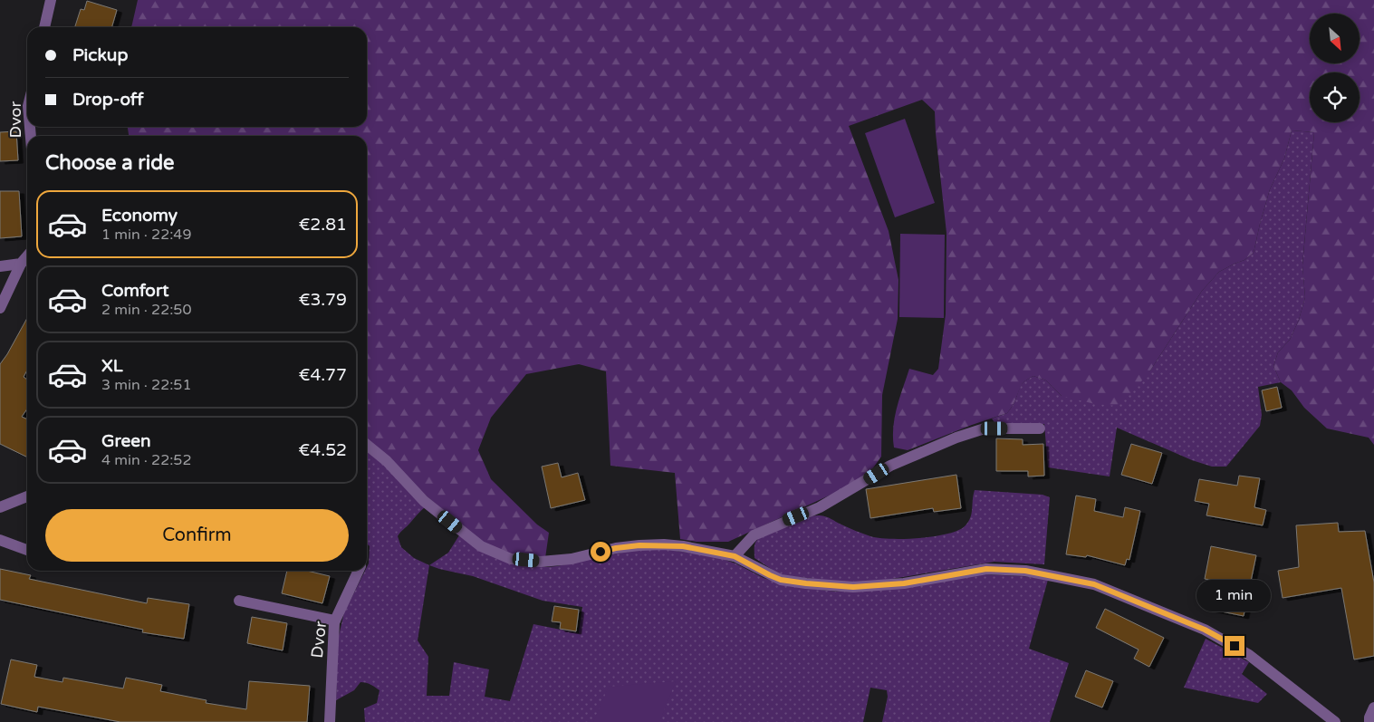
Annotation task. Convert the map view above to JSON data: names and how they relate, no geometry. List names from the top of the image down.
{
  "streets": {
    "street": ["Dvor"]
  },
  "north": "bottom right",
  "page": {
    "banner": ["Pickup", "Drop-off"],
    "heading": "Choose a ride",
    "list": [
      {
        "name": "Economy",
        "note": "1 min · 22:49",
        "value": "€2.81"
      },
      {
        "name": "Comfort",
        "note": "2 min · 22:50",
        "value": "€3.79"
      },
      {
        "name": "XL",
        "note": "3 min · 22:51",
        "value": "€4.77"
      },
      {
        "name": "Green",
        "note": "4 min · 22:52",
        "value": "€4.52"
      }
    ],
    "buttons": "Confirm",
    "bubble": "1 min"
  }
}
